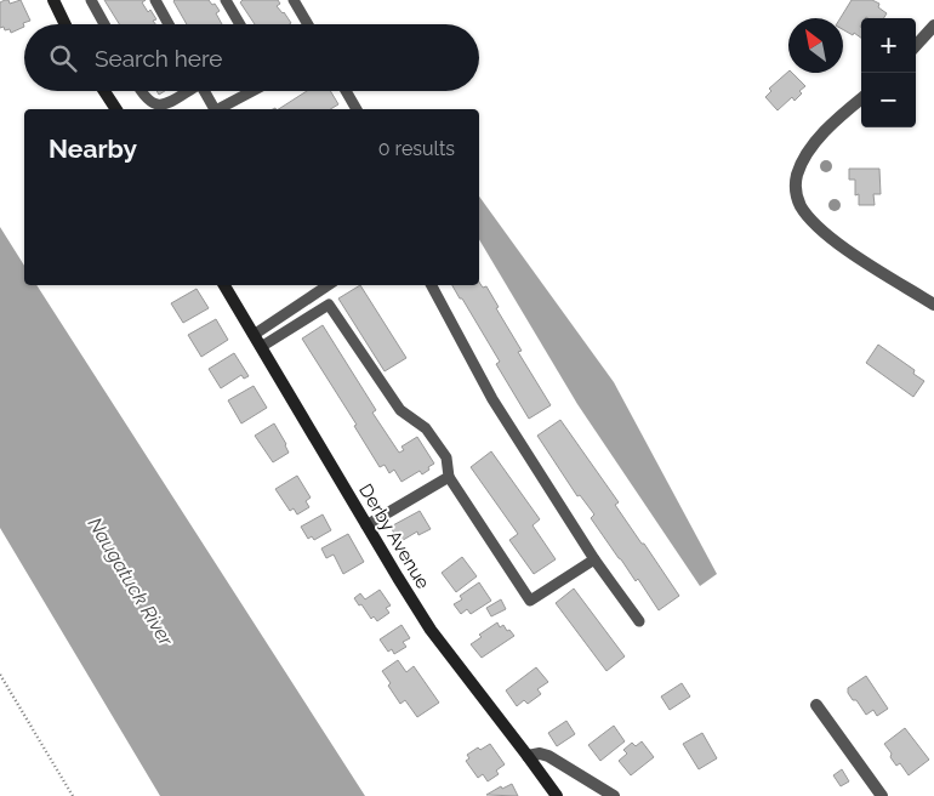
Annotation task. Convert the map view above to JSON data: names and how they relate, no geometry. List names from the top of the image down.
{
  "streets": {
    "main road": ["Derby Avenue"]
  },
  "water": ["Naugatuck River"],
  "north": "top left",
  "page": {
    "map_buttons": ["+", "−"],
    "search": "Search here",
    "heading": ["Nearby", "0 results"]
  }
}
